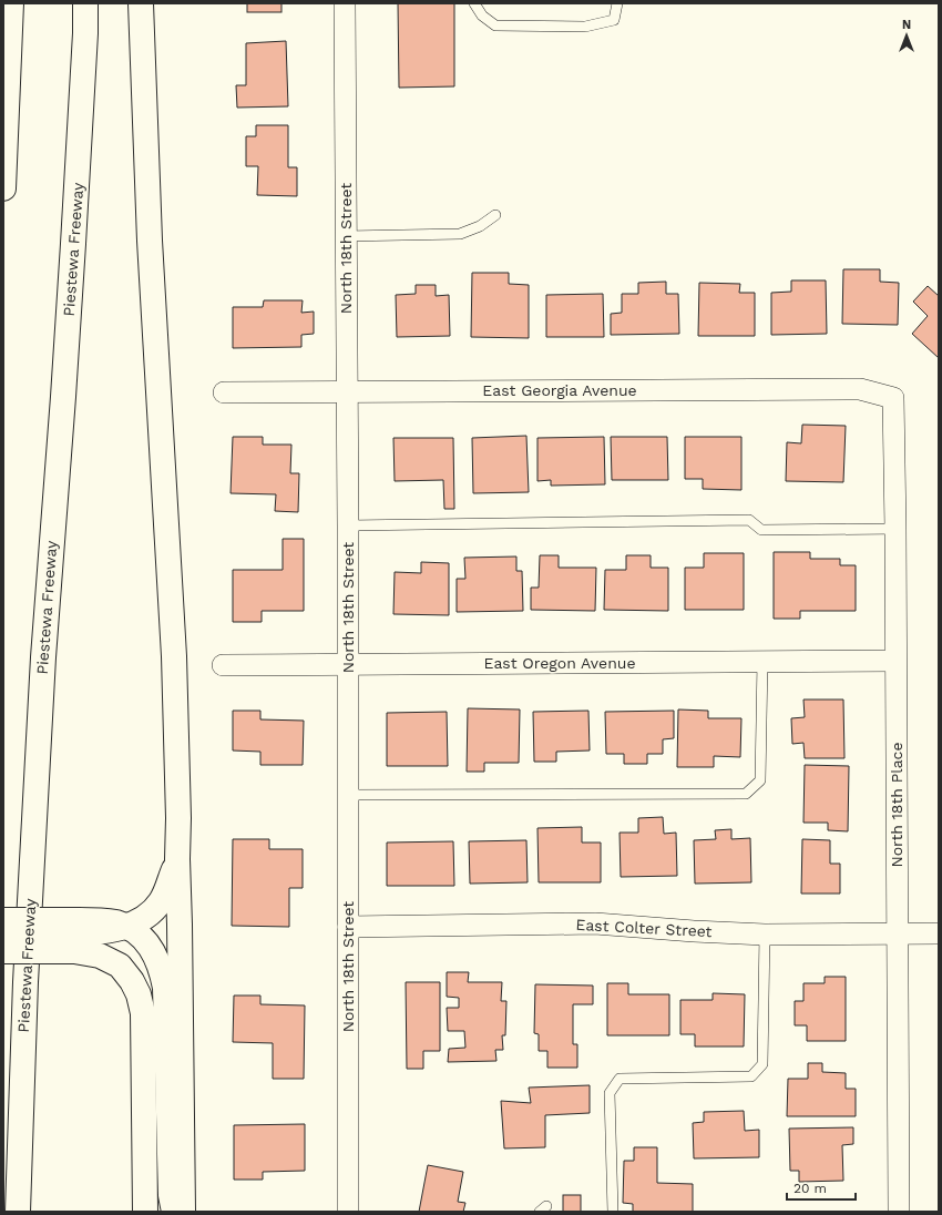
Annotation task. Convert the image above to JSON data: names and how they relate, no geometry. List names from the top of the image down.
{
  "streets": {
    "main road": ["Piestewa Freeway"],
    "street": [
      "North 18th Street",
      "East Georgia Avenue",
      "East Oregon Avenue",
      "North 18th Place",
      "East Colter Street"
    ]
  },
  "crossings": [
    ["North 18th Street", "East Georgia Avenue"],
    ["North 18th Street", "East Oregon Avenue"],
    ["North 18th Street", "East Colter Street"],
    ["East Georgia Avenue", "North 18th Place"],
    ["East Oregon Avenue", "North 18th Place"],
    ["North 18th Place", "East Colter Street"]
  ],
  "scale_bar": "20 m",
  "north": "top"
}
